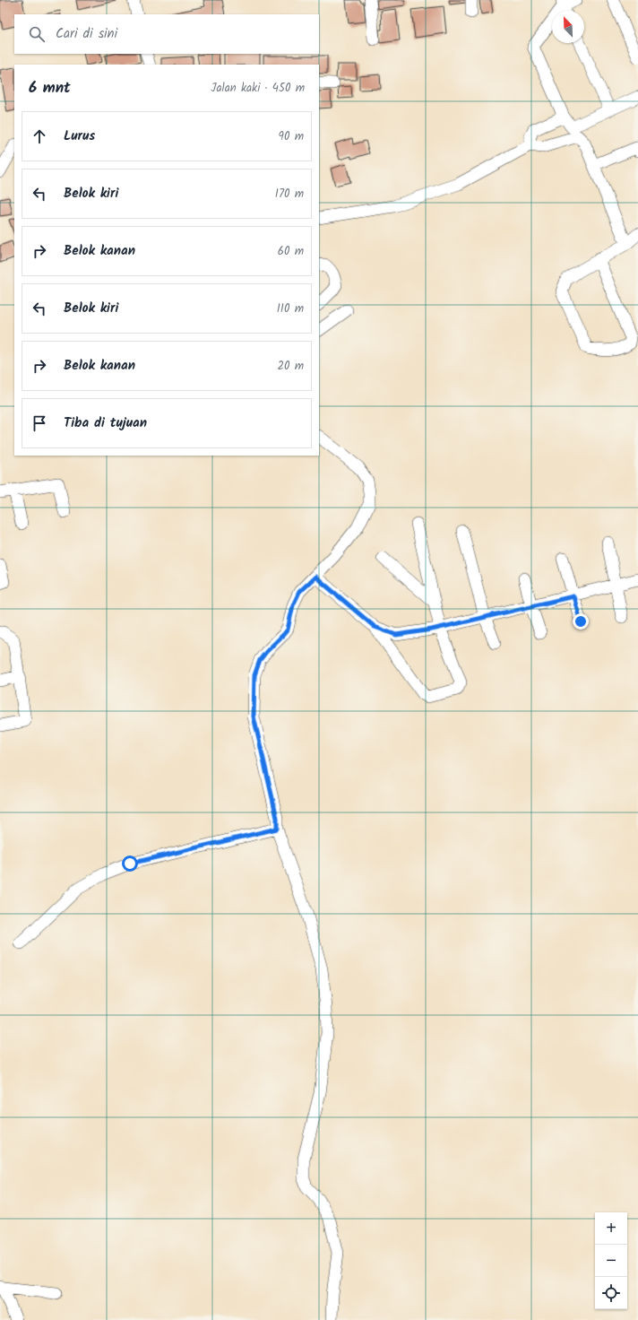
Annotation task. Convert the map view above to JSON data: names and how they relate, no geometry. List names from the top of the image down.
{
  "north": "top left",
  "page": {
    "search": "Cari di sini",
    "heading": ["6 mnt", "Jalan kaki · 450 m"],
    "list": [
      ["Lurus", "90 m"],
      ["Belok kiri", "170 m"],
      ["Belok kanan", "60 m"],
      ["Belok kiri", "110 m"],
      ["Belok kanan", "20 m"],
      "Tiba di tujuan"
    ],
    "map_buttons": ["+", "−"]
  }
}
